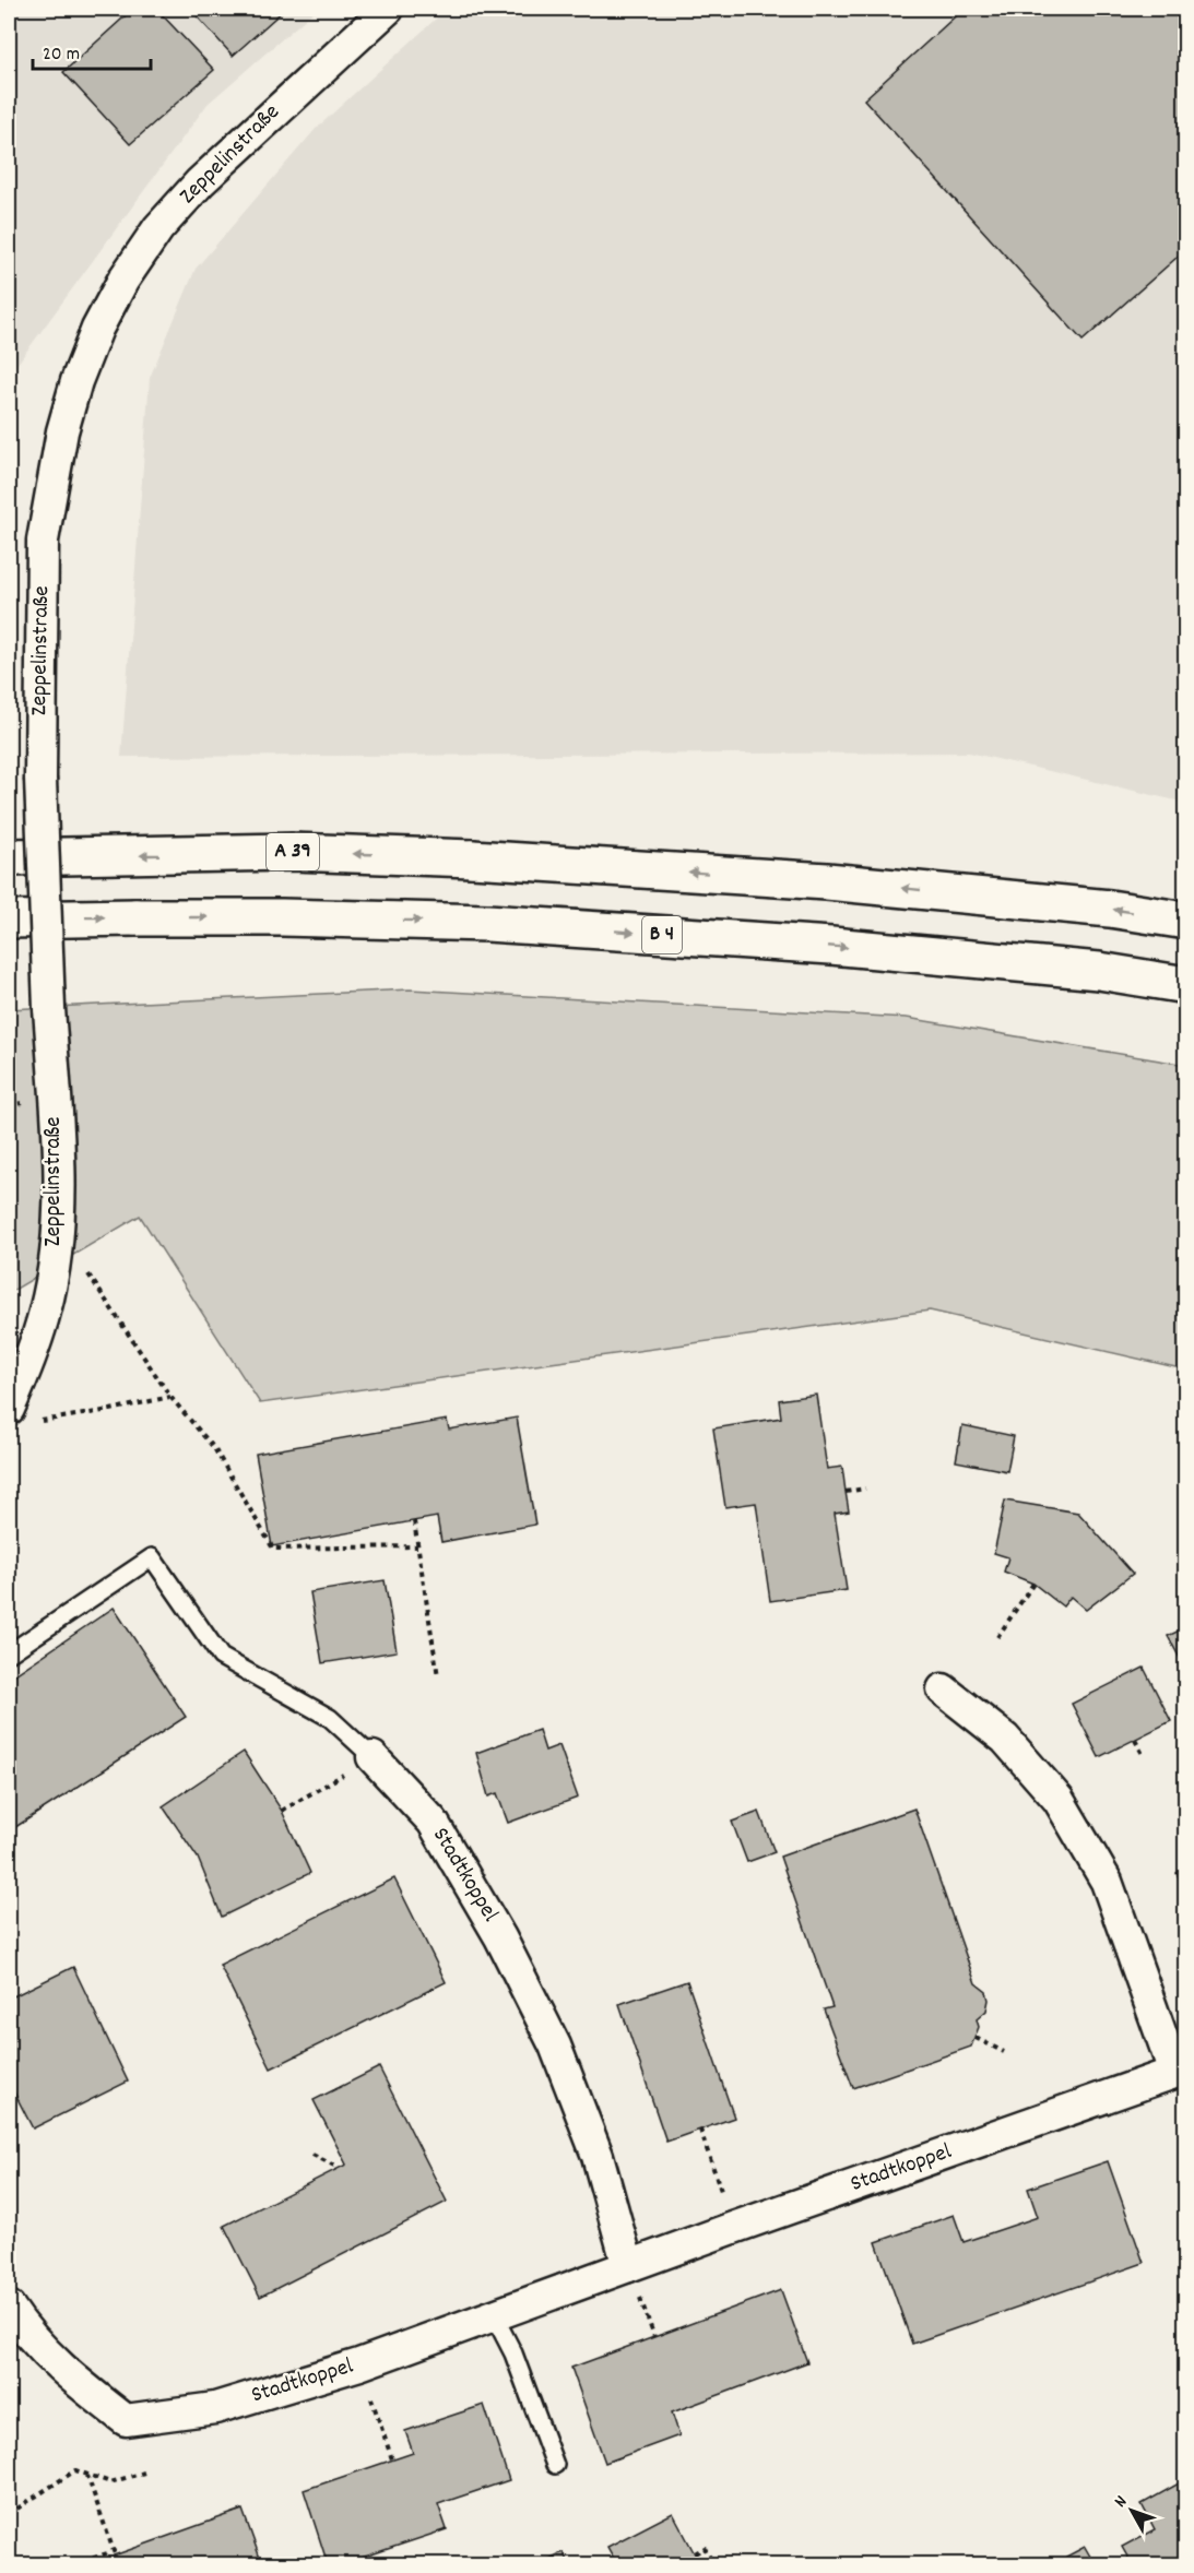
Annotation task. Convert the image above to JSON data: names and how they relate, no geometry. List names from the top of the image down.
{
  "streets": {
    "highway": ["A 39", "B 4"],
    "street": ["Zeppelinstraße", "Stadtkoppel"]
  },
  "scale_bar": "20 m",
  "north": "top left"
}
